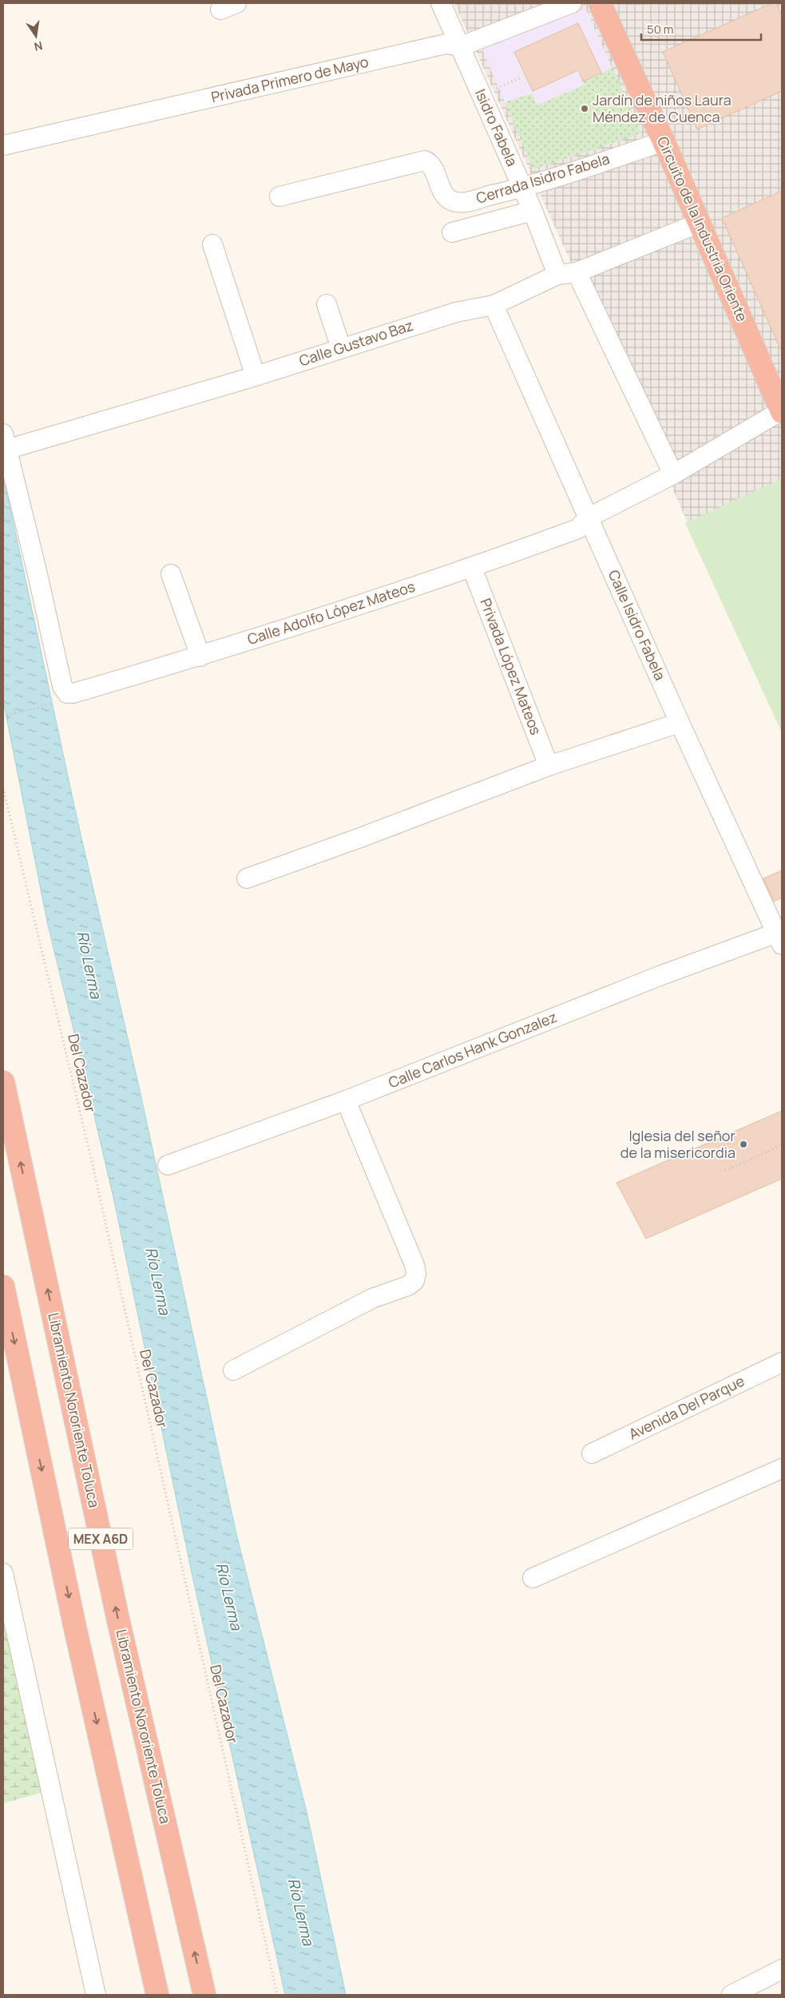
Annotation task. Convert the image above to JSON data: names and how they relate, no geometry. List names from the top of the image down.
{
  "streets": {
    "highway": ["Circuito de la Industria Oriente", "Libramiento Nororiente Toluca", "MEX A6D"],
    "street": [
      "Privada Primero de Mayo",
      "Isidro Fabela",
      "Cerrada Isidro Fabela",
      "Calle Gustavo Baz",
      "Calle Adolfo López Mateos",
      "Calle Isidro Fabela",
      "Privada López Mateos",
      "Calle Carlos Hank Gonzalez",
      "Avenida Del Parque"
    ],
    "path": ["Del Cazador"]
  },
  "crossings": [
    ["Privada Primero de Mayo", "Isidro Fabela"],
    ["Isidro Fabela", "Cerrada Isidro Fabela"],
    ["Isidro Fabela", "Calle Gustavo Baz"],
    ["Cerrada Isidro Fabela", "Circuito de la Industria Oriente"],
    ["Circuito de la Industria Oriente", "Calle Gustavo Baz"],
    ["Circuito de la Industria Oriente", "Calle Adolfo López Mateos"],
    ["Calle Gustavo Baz", "Calle Isidro Fabela"],
    ["Calle Adolfo López Mateos", "Calle Isidro Fabela"],
    ["Calle Adolfo López Mateos", "Privada López Mateos"],
    ["Calle Isidro Fabela", "Calle Carlos Hank Gonzalez"]
  ],
  "water": ["Río Lerma"],
  "places": ["Jardín de niños Laura Méndez de Cuenca", "Iglesia del señor de la misericordia"],
  "scale_bar": "50 m",
  "north": "bottom"
}
